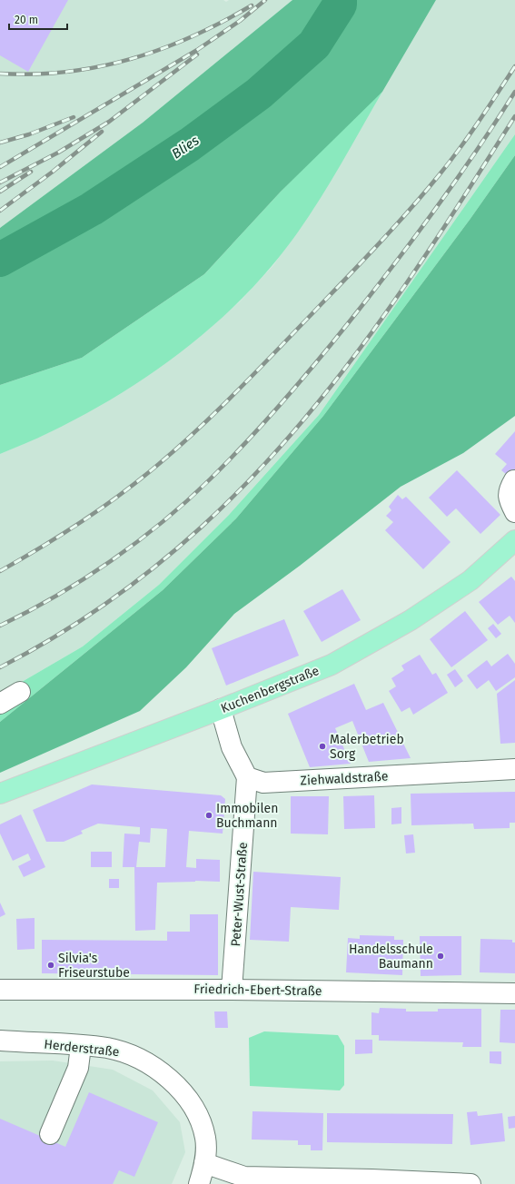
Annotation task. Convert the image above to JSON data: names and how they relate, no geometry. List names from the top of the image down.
{
  "streets": {
    "main road": ["Kuchenbergstraße"],
    "street": [
      "Ziehwaldstraße",
      "Peter-Wust-Straße",
      "Friedrich-Ebert-Straße",
      "Herderstraße"
    ]
  },
  "crossings": [
    ["Ziehwaldstraße", "Peter-Wust-Straße"],
    ["Peter-Wust-Straße", "Friedrich-Ebert-Straße"]
  ],
  "water": ["Blies"],
  "places": [
    "Malerbetrieb Sorg",
    "Immobilen Buchmann",
    "Handelsschule Baumann",
    "Silvia's Friseurstube"
  ],
  "scale_bar": "20 m"
}
